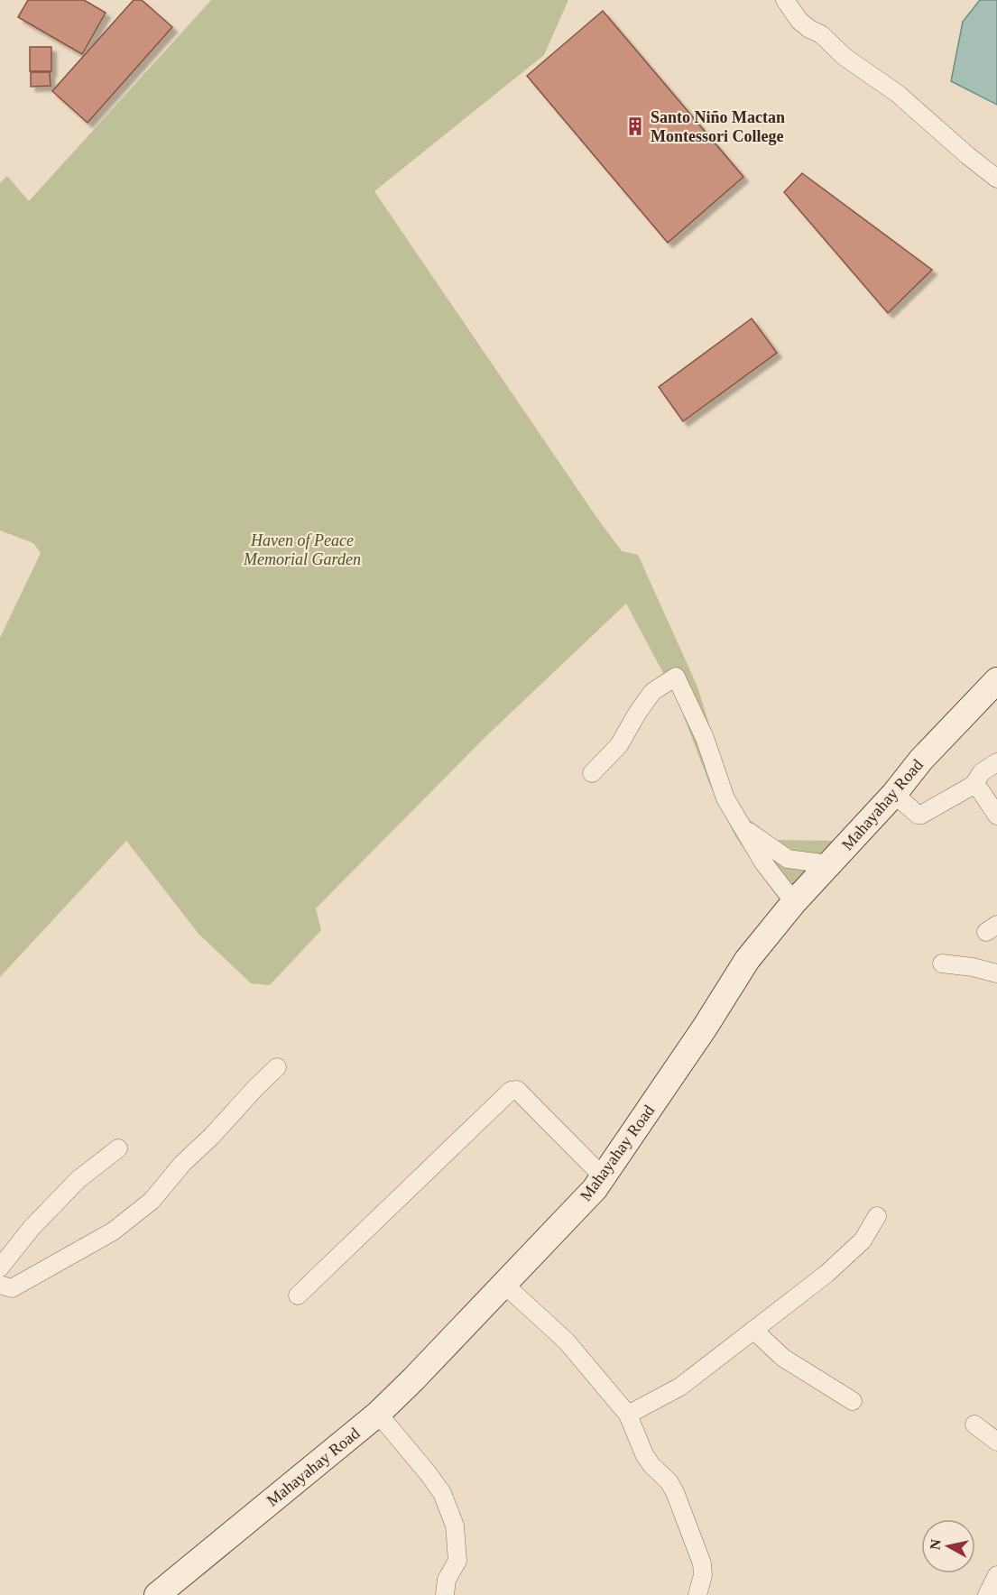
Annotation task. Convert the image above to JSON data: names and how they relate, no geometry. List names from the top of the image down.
{
  "streets": {
    "street": ["Mahayahay Road"]
  },
  "parks": ["Haven of Peace Memorial Garden"],
  "places": {
    "building": ["Santo Niño Mactan Montessori College"]
  },
  "north": "left"
}
